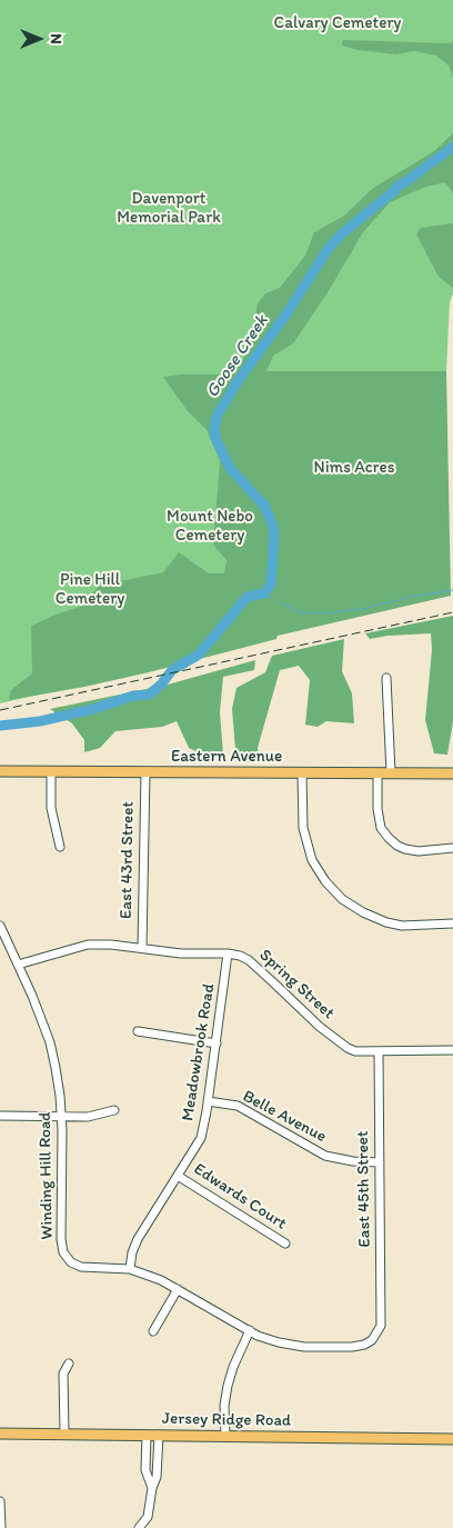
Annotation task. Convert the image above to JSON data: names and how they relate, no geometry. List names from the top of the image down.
{
  "streets": {
    "main road": ["Eastern Avenue", "Jersey Ridge Road"],
    "street": [
      "East 43rd Street",
      "Spring Street",
      "Meadowbrook Road",
      "Belle Avenue",
      "Winding Hill Road",
      "East 45th Street",
      "Edwards Court"
    ]
  },
  "crossings": [
    ["Eastern Avenue", "East 43rd Street"],
    ["East 43rd Street", "Spring Street"],
    ["Spring Street", "Meadowbrook Road"],
    ["Spring Street", "Winding Hill Road"],
    ["Spring Street", "East 45th Street"],
    ["Meadowbrook Road", "Belle Avenue"],
    ["Meadowbrook Road", "Winding Hill Road"],
    ["Meadowbrook Road", "Edwards Court"],
    ["Belle Avenue", "East 45th Street"],
    ["Winding Hill Road", "East 45th Street"]
  ],
  "water": ["Goose Creek"],
  "parks": [
    "Calvary Cemetery",
    "Davenport Memorial Park",
    "Nims Acres",
    "Mount Nebo Cemetery",
    "Pine Hill Cemetery"
  ],
  "north": "right"
}
